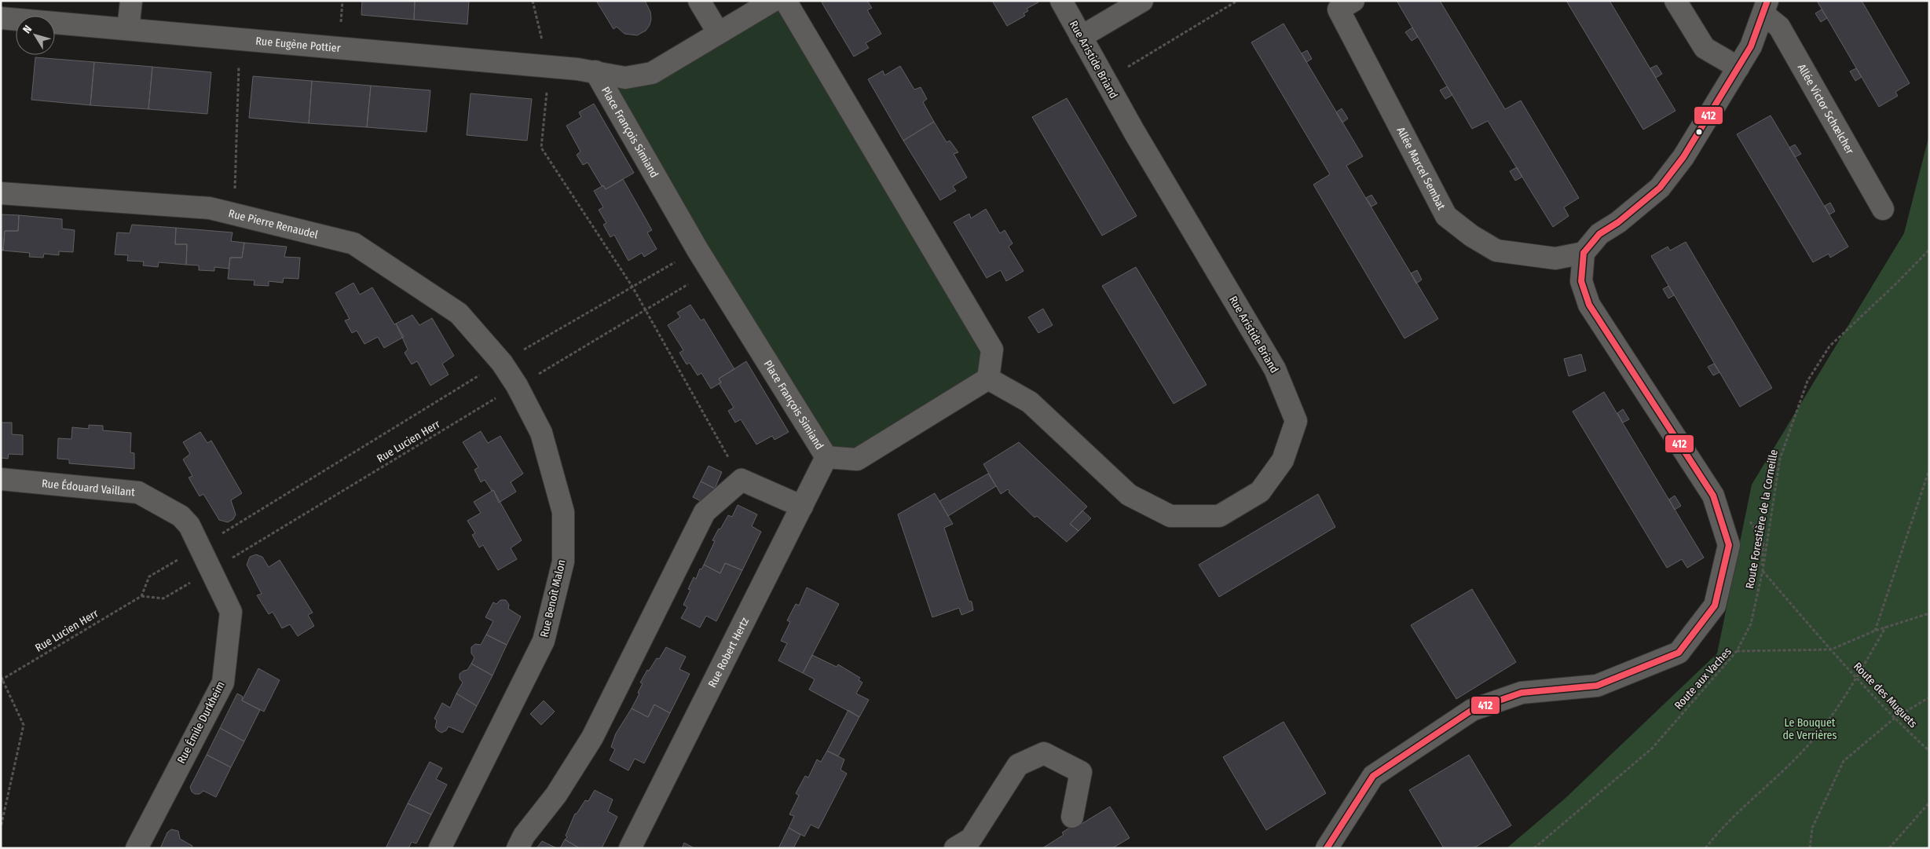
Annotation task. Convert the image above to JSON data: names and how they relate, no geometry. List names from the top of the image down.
{
  "streets": {
    "street": [
      "Rue Eugène Pottier",
      "Rue Aristide Briand",
      "Allée Victor Schœlcher",
      "Place François Simiand",
      "Allée Marcel Sembat",
      "Rue Pierre Renaudel",
      "Rue Édouard Vaillant",
      "Rue Benoît Malon",
      "Rue Robert Hertz",
      "Rue Émile Durkheim"
    ],
    "path": [
      "Rue Lucien Herr",
      "Route Forestière de la Corneille",
      "Route aux Vaches",
      "Route des Muguets"
    ]
  },
  "crossings": [
    ["Rue Eugène Pottier", "Place François Simiand"],
    ["Rue Aristide Briand", "Place François Simiand"],
    ["Place François Simiand", "Rue Robert Hertz"],
    ["Rue Pierre Renaudel", "Rue Lucien Herr"],
    ["Rue Pierre Renaudel", "Rue Benoît Malon"],
    ["Rue Lucien Herr", "Rue Benoît Malon"],
    ["Rue Lucien Herr", "Rue Émile Durkheim"],
    ["Rue Édouard Vaillant", "Rue Émile Durkheim"],
    ["Route Forestière de la Corneille", "Route aux Vaches"],
    ["Route Forestière de la Corneille", "Route des Muguets"],
    ["Route aux Vaches", "Route des Muguets"]
  ],
  "parks": ["Le Bouquet de Verrières"],
  "lines": ["transit line 412"],
  "north": "top left"
}
